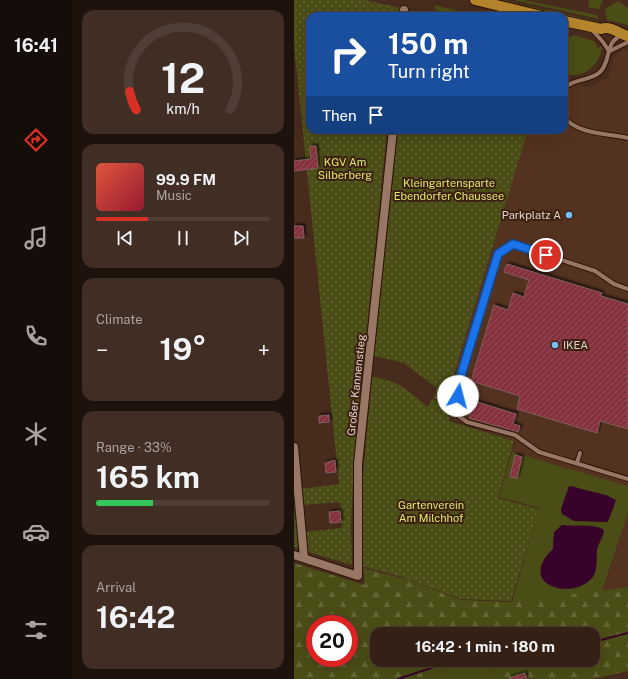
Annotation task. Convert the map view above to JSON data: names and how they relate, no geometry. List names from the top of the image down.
{
  "streets": {
    "street": ["Großer Kannenstieg"]
  },
  "parks": ["KGV Am Silberberg", "Kleingartensparte Ebendorfer Chaussee", "Gartenverein Am Milchhof"],
  "places": ["Parkplatz A", "IKEA"],
  "page": {
    "tabs": "16:41",
    "turn": ["150 m", "Turn right"],
    "then": "Then",
    "song": ["99.9 FM", "Music"],
    "tile": [
      "Climate",
      ["Range · 33%", "165 km"],
      ["Arrival", "16:42"]
    ],
    "heat": ["−", "19°", "+"],
    "limit": "20",
    "trip": "16:42 · 1 min · 180 m",
    "gauge": ["12", "km/h"]
  }
}
